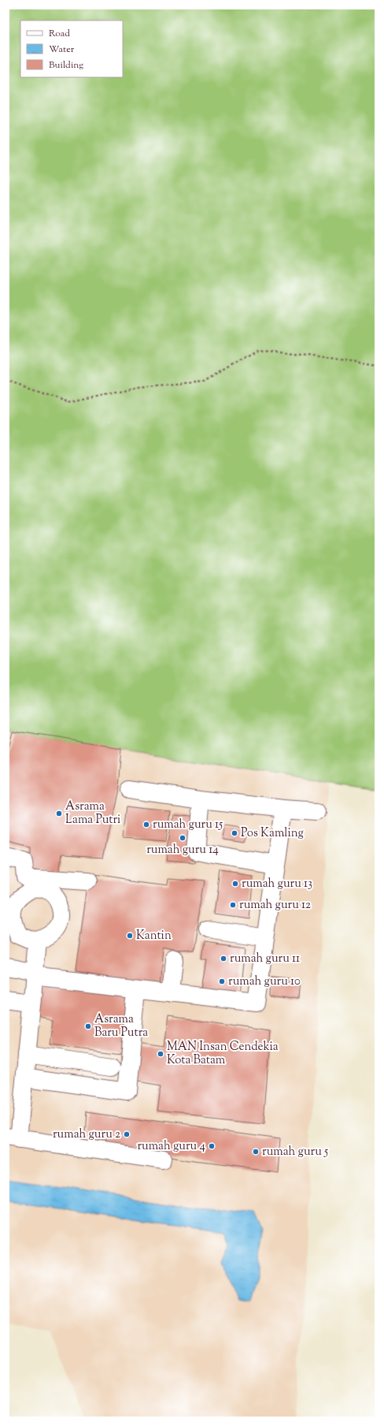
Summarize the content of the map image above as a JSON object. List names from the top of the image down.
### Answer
{
  "places": [
    "Asrama Lama Putri",
    "rumah guru 15",
    "Pos Kamling",
    "rumah guru 14",
    "rumah guru 13",
    "rumah guru 12",
    "Kantin",
    "rumah guru 11",
    "rumah guru 10",
    "Asrama Baru Putra",
    "MAN Insan Cendekia Kota Batam",
    "rumah guru 2",
    "rumah guru 4",
    "rumah guru 5"
  ],
  "legend": ["Road", "Water", "Building"]
}
